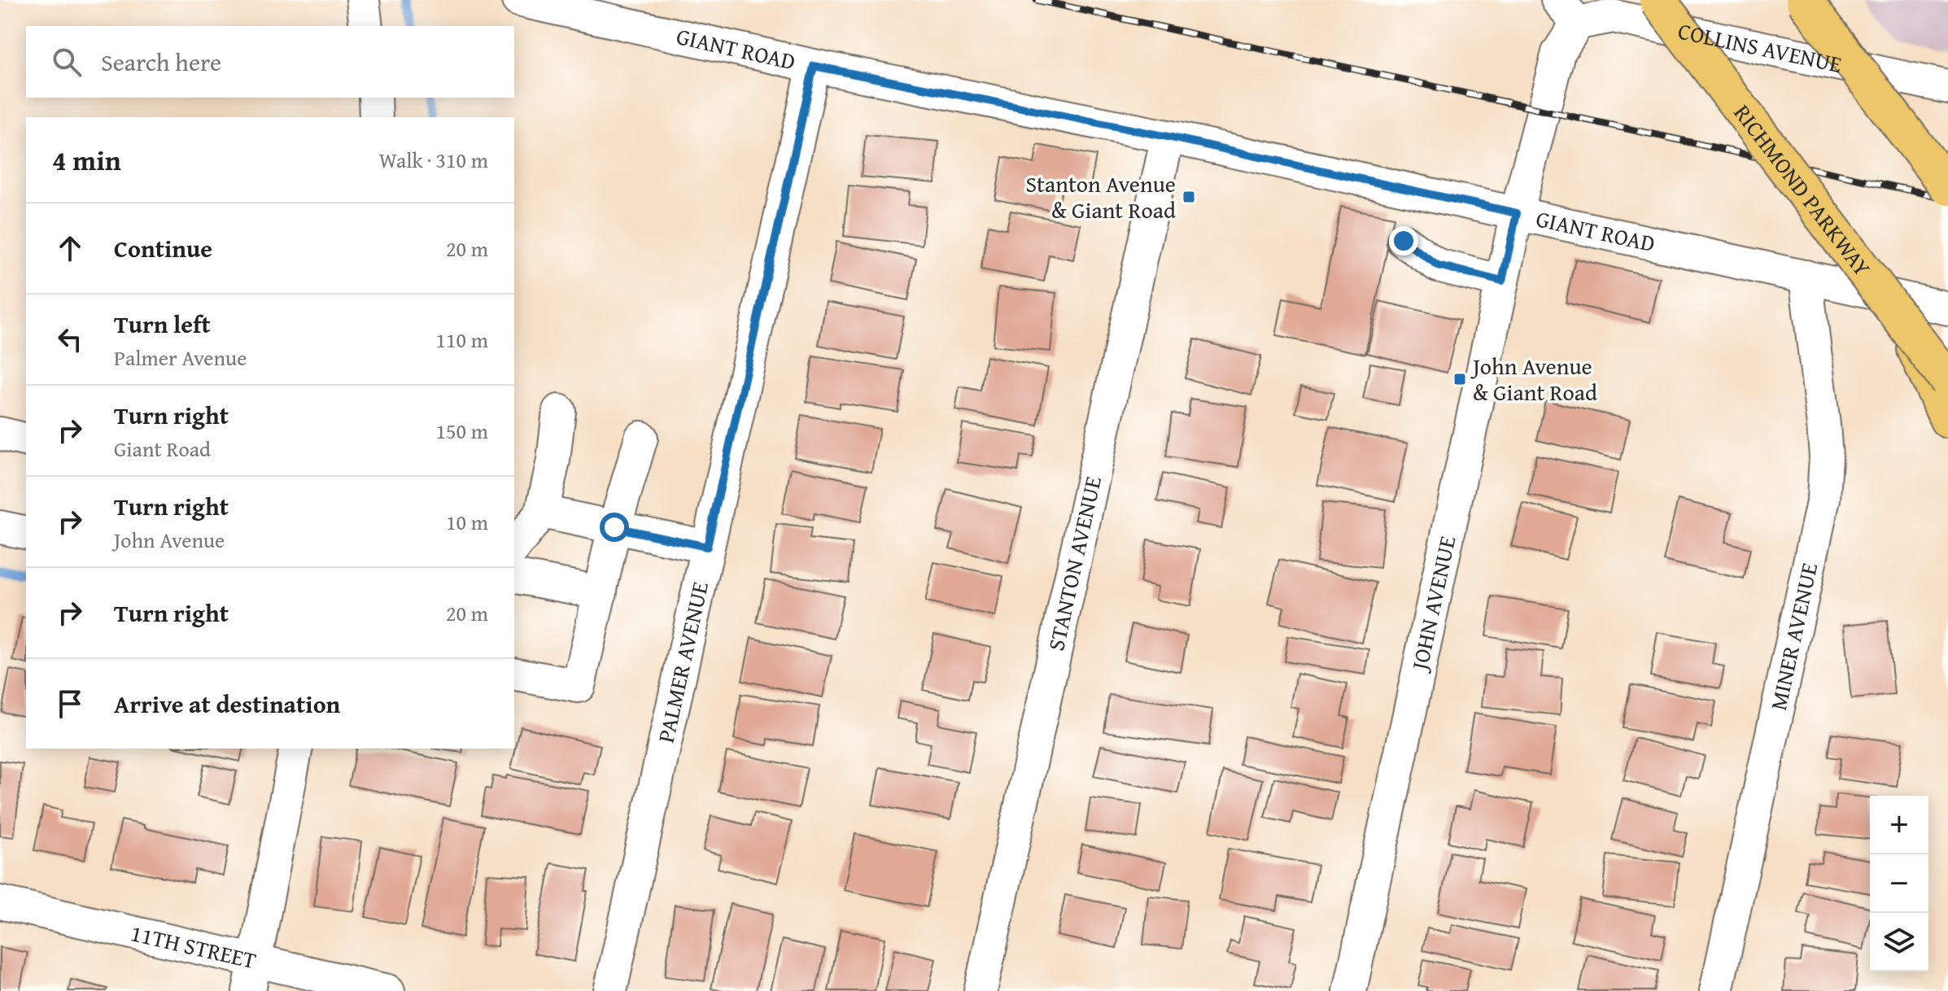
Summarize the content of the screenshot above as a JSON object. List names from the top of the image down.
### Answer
{
  "streets": {
    "highway": ["RICHMOND PARKWAY"],
    "street": [
      "COLLINS AVENUE",
      "GIANT ROAD",
      "STANTON AVENUE",
      "JOHN AVENUE",
      "MINER AVENUE",
      "PALMER AVENUE",
      "11TH STREET"
    ]
  },
  "crossings": [
    ["COLLINS AVENUE", "GIANT ROAD"],
    ["COLLINS AVENUE", "JOHN AVENUE"],
    ["GIANT ROAD", "STANTON AVENUE"],
    ["GIANT ROAD", "JOHN AVENUE"],
    ["GIANT ROAD", "MINER AVENUE"],
    ["GIANT ROAD", "PALMER AVENUE"]
  ],
  "places": {
    "transit": ["Stanton Avenue & Giant Road", "John Avenue & Giant Road"]
  },
  "page": {
    "search": "Search here",
    "heading": ["4 min", "Walk · 310 m"],
    "list": [
      ["Continue", "20 m"],
      ["Turn left", "Palmer Avenue", "110 m"],
      ["Turn right", "Giant Road", "150 m"],
      ["Turn right", "John Avenue", "10 m"],
      ["Turn right", "20 m"],
      "Arrive at destination"
    ],
    "map_buttons": ["+", "−"]
  }
}
